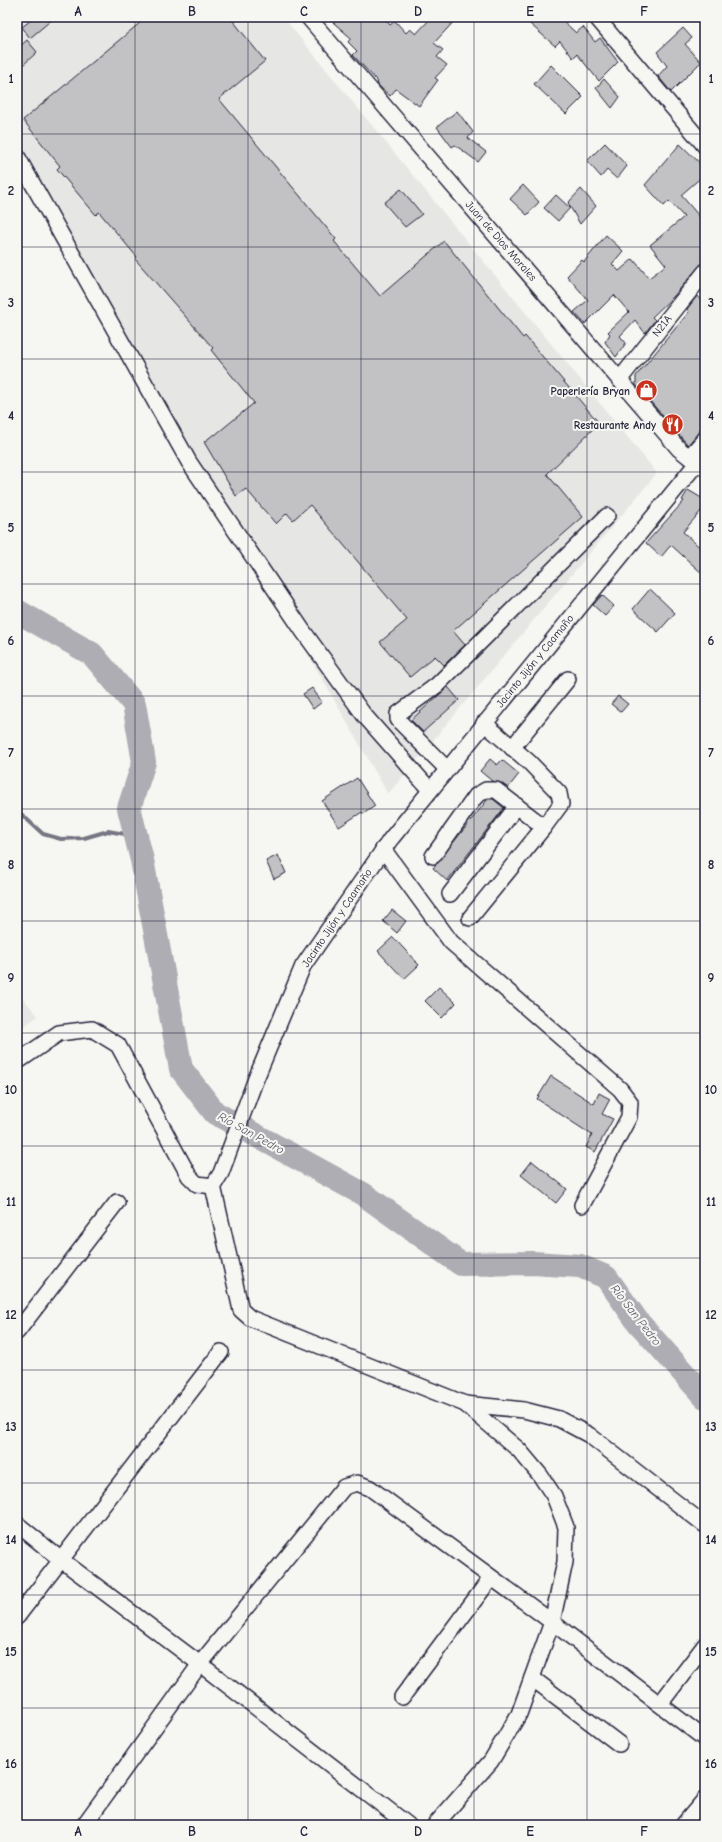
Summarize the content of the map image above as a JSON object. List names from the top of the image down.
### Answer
{
  "streets": {
    "street": ["Juan de Dios Morales", "N21A", "Jacinto Jijón y Caamaño"]
  },
  "crossings": [
    ["Juan de Dios Morales", "N21A"],
    ["Juan de Dios Morales", "Jacinto Jijón y Caamaño"]
  ],
  "water": ["Río San Pedro"],
  "places": {
    "shop": ["Paperlería Bryan"],
    "restaurant": ["Restaurante Andy"]
  },
  "grid": {
    "columns": [
      "A",
      "B",
      "C",
      "D",
      "E",
      "F"
    ],
    "rows": [
      "1",
      "2",
      "3",
      "4",
      "5",
      "6",
      "7",
      "8",
      "9",
      "10",
      "11",
      "12",
      "13",
      "14",
      "15",
      "16"
    ]
  }
}
